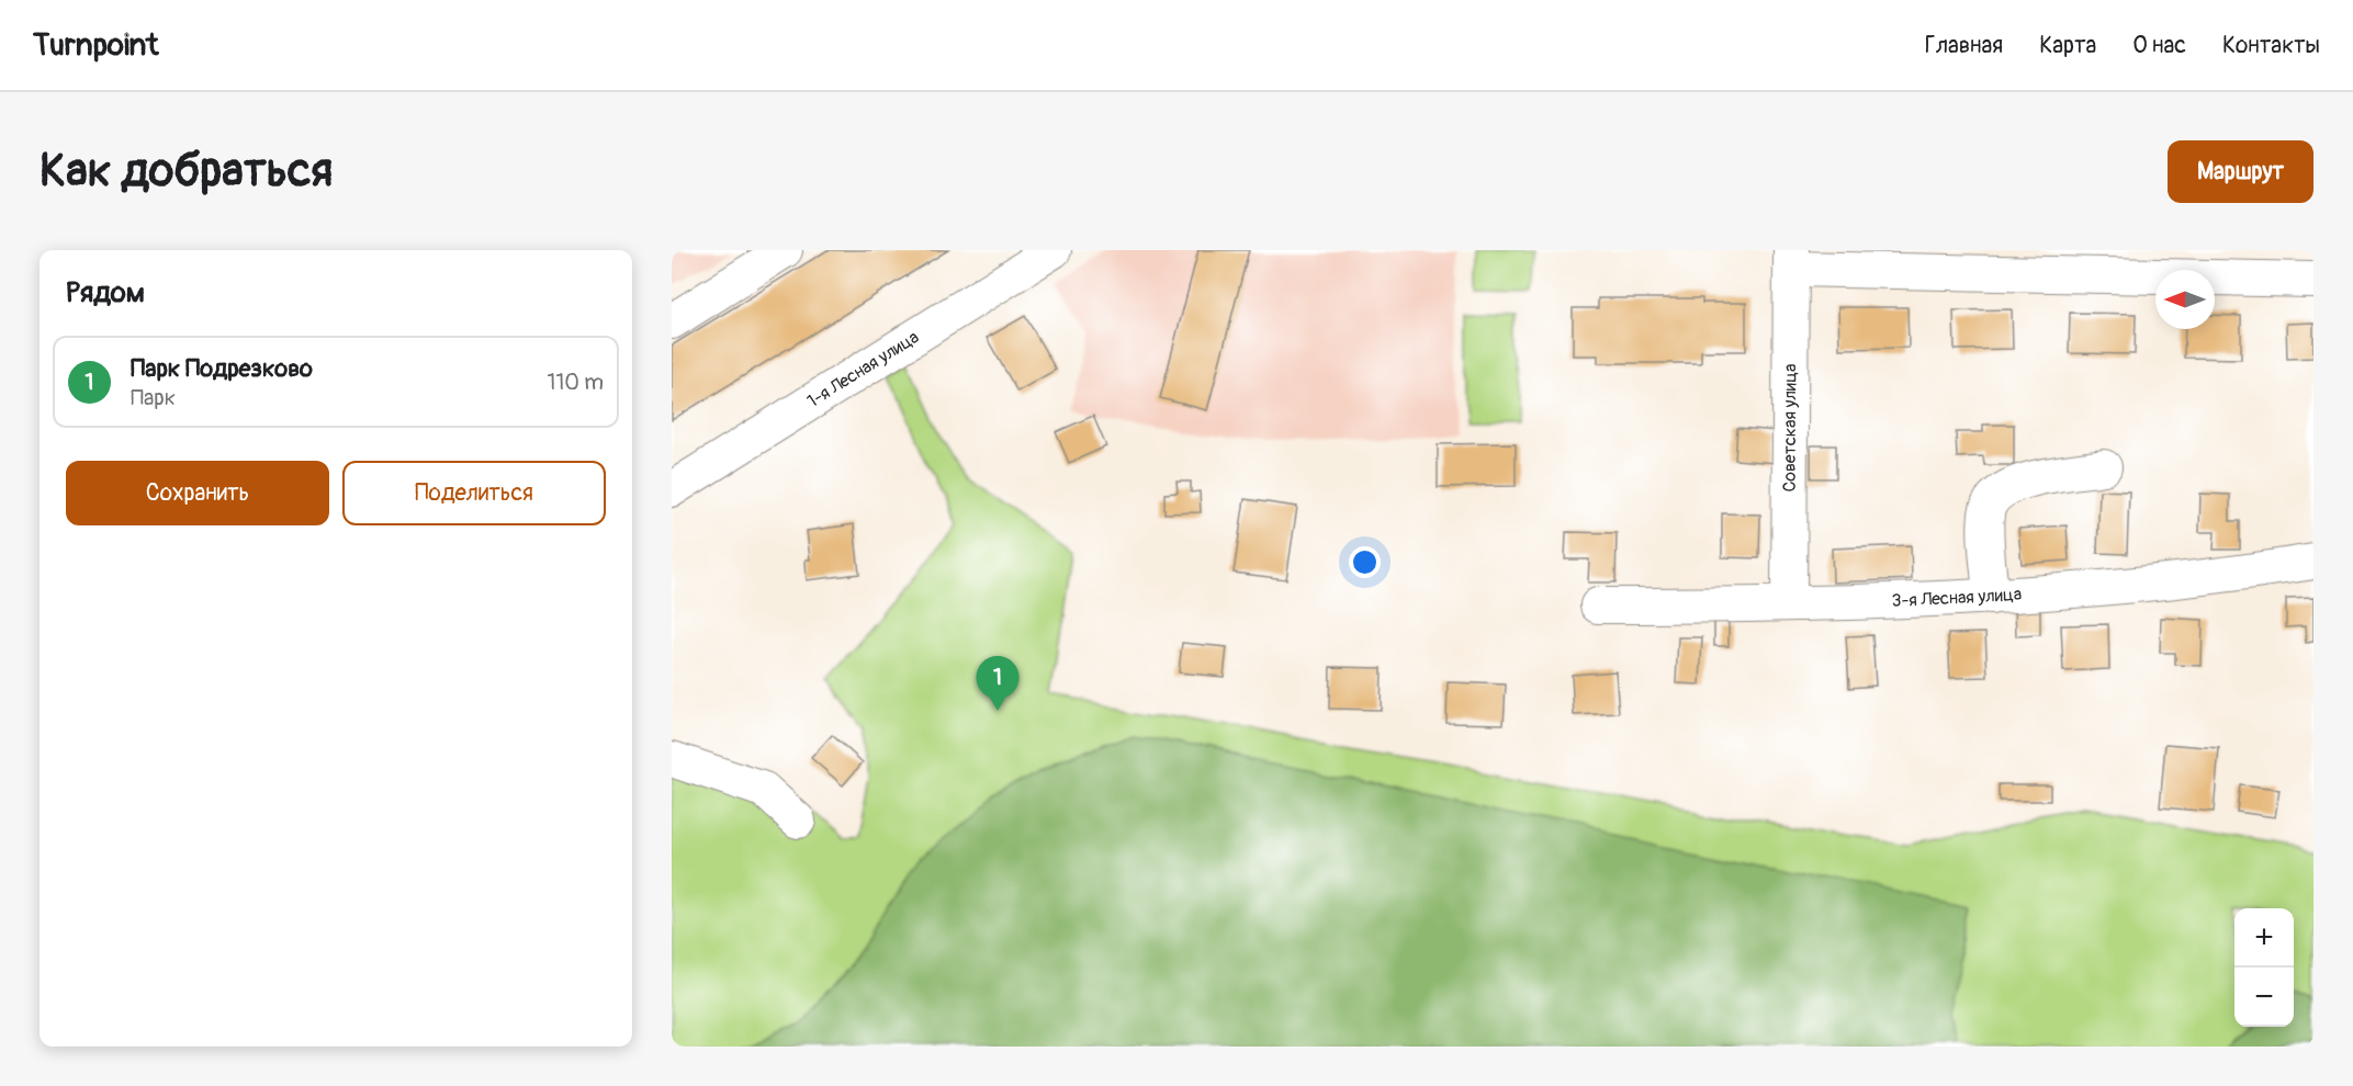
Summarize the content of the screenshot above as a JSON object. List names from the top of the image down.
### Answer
{
  "streets": {
    "street": ["1-я Лесная улица", "Советская улица", "3-я Лесная улица"]
  },
  "crossings": [
    ["Советская улица", "3-я Лесная улица"]
  ],
  "north": "left",
  "page": {
    "header": "Turnpoint",
    "nav": [
      "Главная",
      "Карта",
      "О нас",
      "Контакты"
    ],
    "buttons": [
      "Маршрут",
      ["Сохранить", "Поделиться"]
    ],
    "title": "Как добраться",
    "heading": "Рядом",
    "list": [
      {
        "mark": "1",
        "name": "Парк Подрезково",
        "note": "Парк",
        "value": "110 m"
      }
    ],
    "pins": "1",
    "map_buttons": ["+", "−"]
  }
}
